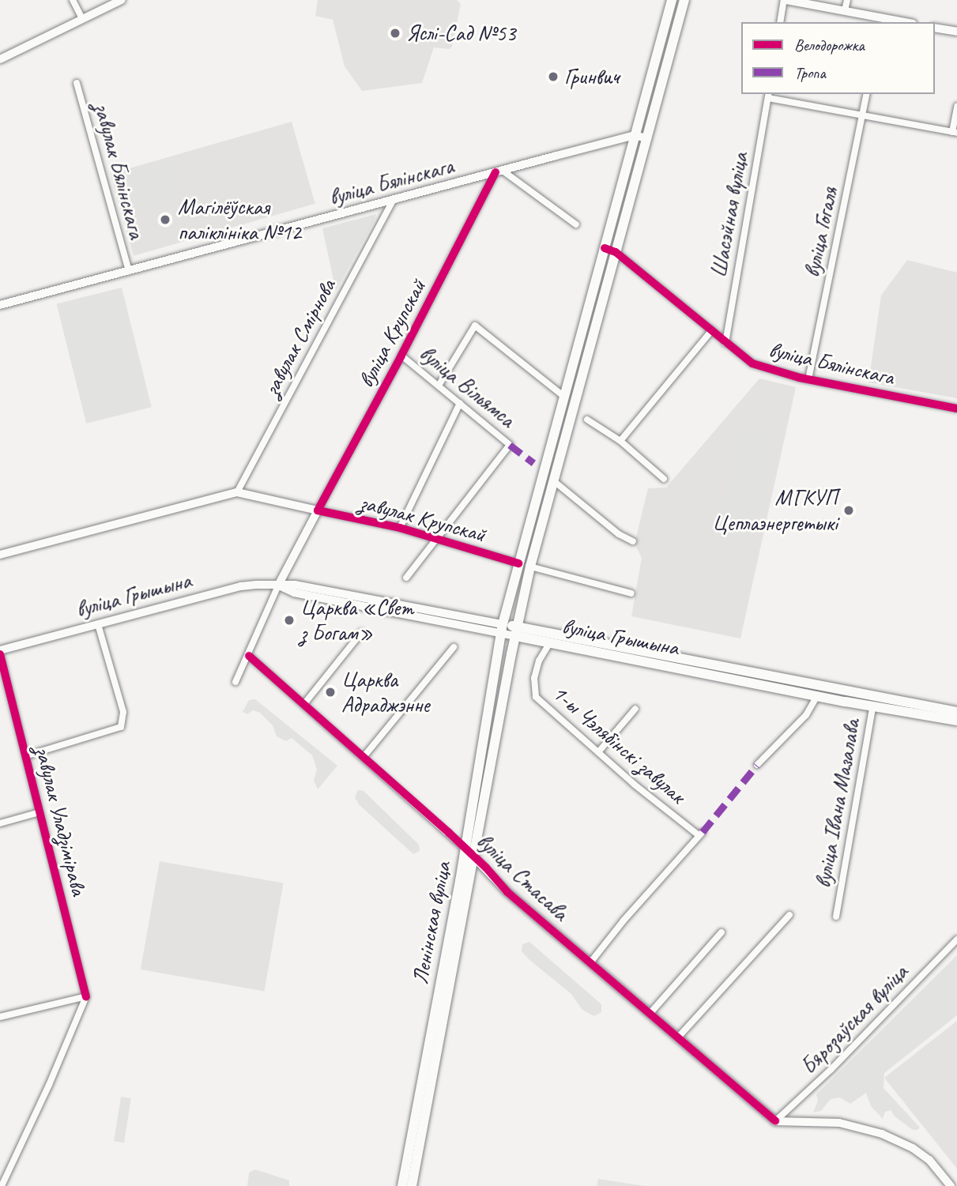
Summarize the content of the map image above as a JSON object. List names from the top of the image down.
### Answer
{
  "streets": {
    "main road": [
      "вуліца Бялінскага",
      "вуліца Крупскай",
      "завулак Крупскай",
      "вуліца Грышына",
      "Ленінская вуліца"
    ],
    "street": [
      "завулак Бялінскага",
      "Шасэйная вуліца",
      "вуліца Гогаля",
      "завулак Смірнова",
      "вуліца Вільямса",
      "1-ы Чэлябінскі завулак",
      "вуліца Iвана Мазалава",
      "завулак Уладзімірава",
      "вуліца Стасава",
      "Бярозаўская вуліца"
    ]
  },
  "crossings": [
    ["завулак Бялінскага", "вуліца Бялінскага"],
    ["вуліца Бялінскага", "Шасэйная вуліца"],
    ["вуліца Бялінскага", "вуліца Гогаля"],
    ["вуліца Бялінскага", "вуліца Крупскай"],
    ["вуліца Бялінскага", "завулак Смірнова"],
    ["вуліца Крупскай", "вуліца Вільямса"],
    ["вуліца Крупскай", "завулак Крупскай"],
    ["вуліца Крупскай", "вуліца Грышына"],
    ["вуліца Крупскай", "вуліца Стасава"],
    ["завулак Смірнова", "завулак Крупскай"],
    ["вуліца Вільямса", "завулак Крупскай"],
    ["вуліца Грышына", "1-ы Чэлябінскі завулак"],
    ["вуліца Грышына", "вуліца Iвана Мазалава"],
    ["вуліца Грышына", "завулак Уладзімірава"],
    ["вуліца Грышына", "Ленінская вуліца"],
    ["1-ы Чэлябінскі завулак", "вуліца Стасава"],
    ["вуліца Стасава", "Ленінская вуліца"],
    ["вуліца Стасава", "Бярозаўская вуліца"]
  ],
  "places": [
    "Яслі-Сад №53",
    "Гринвич",
    "Магілёўская паліклініка №12",
    "МГКУП Цеплаэнергетыкі",
    "Царква «Свет з Богам»",
    "Царква Адраджэнне"
  ],
  "legend": ["Велодорожка", "Тропа"]
}
